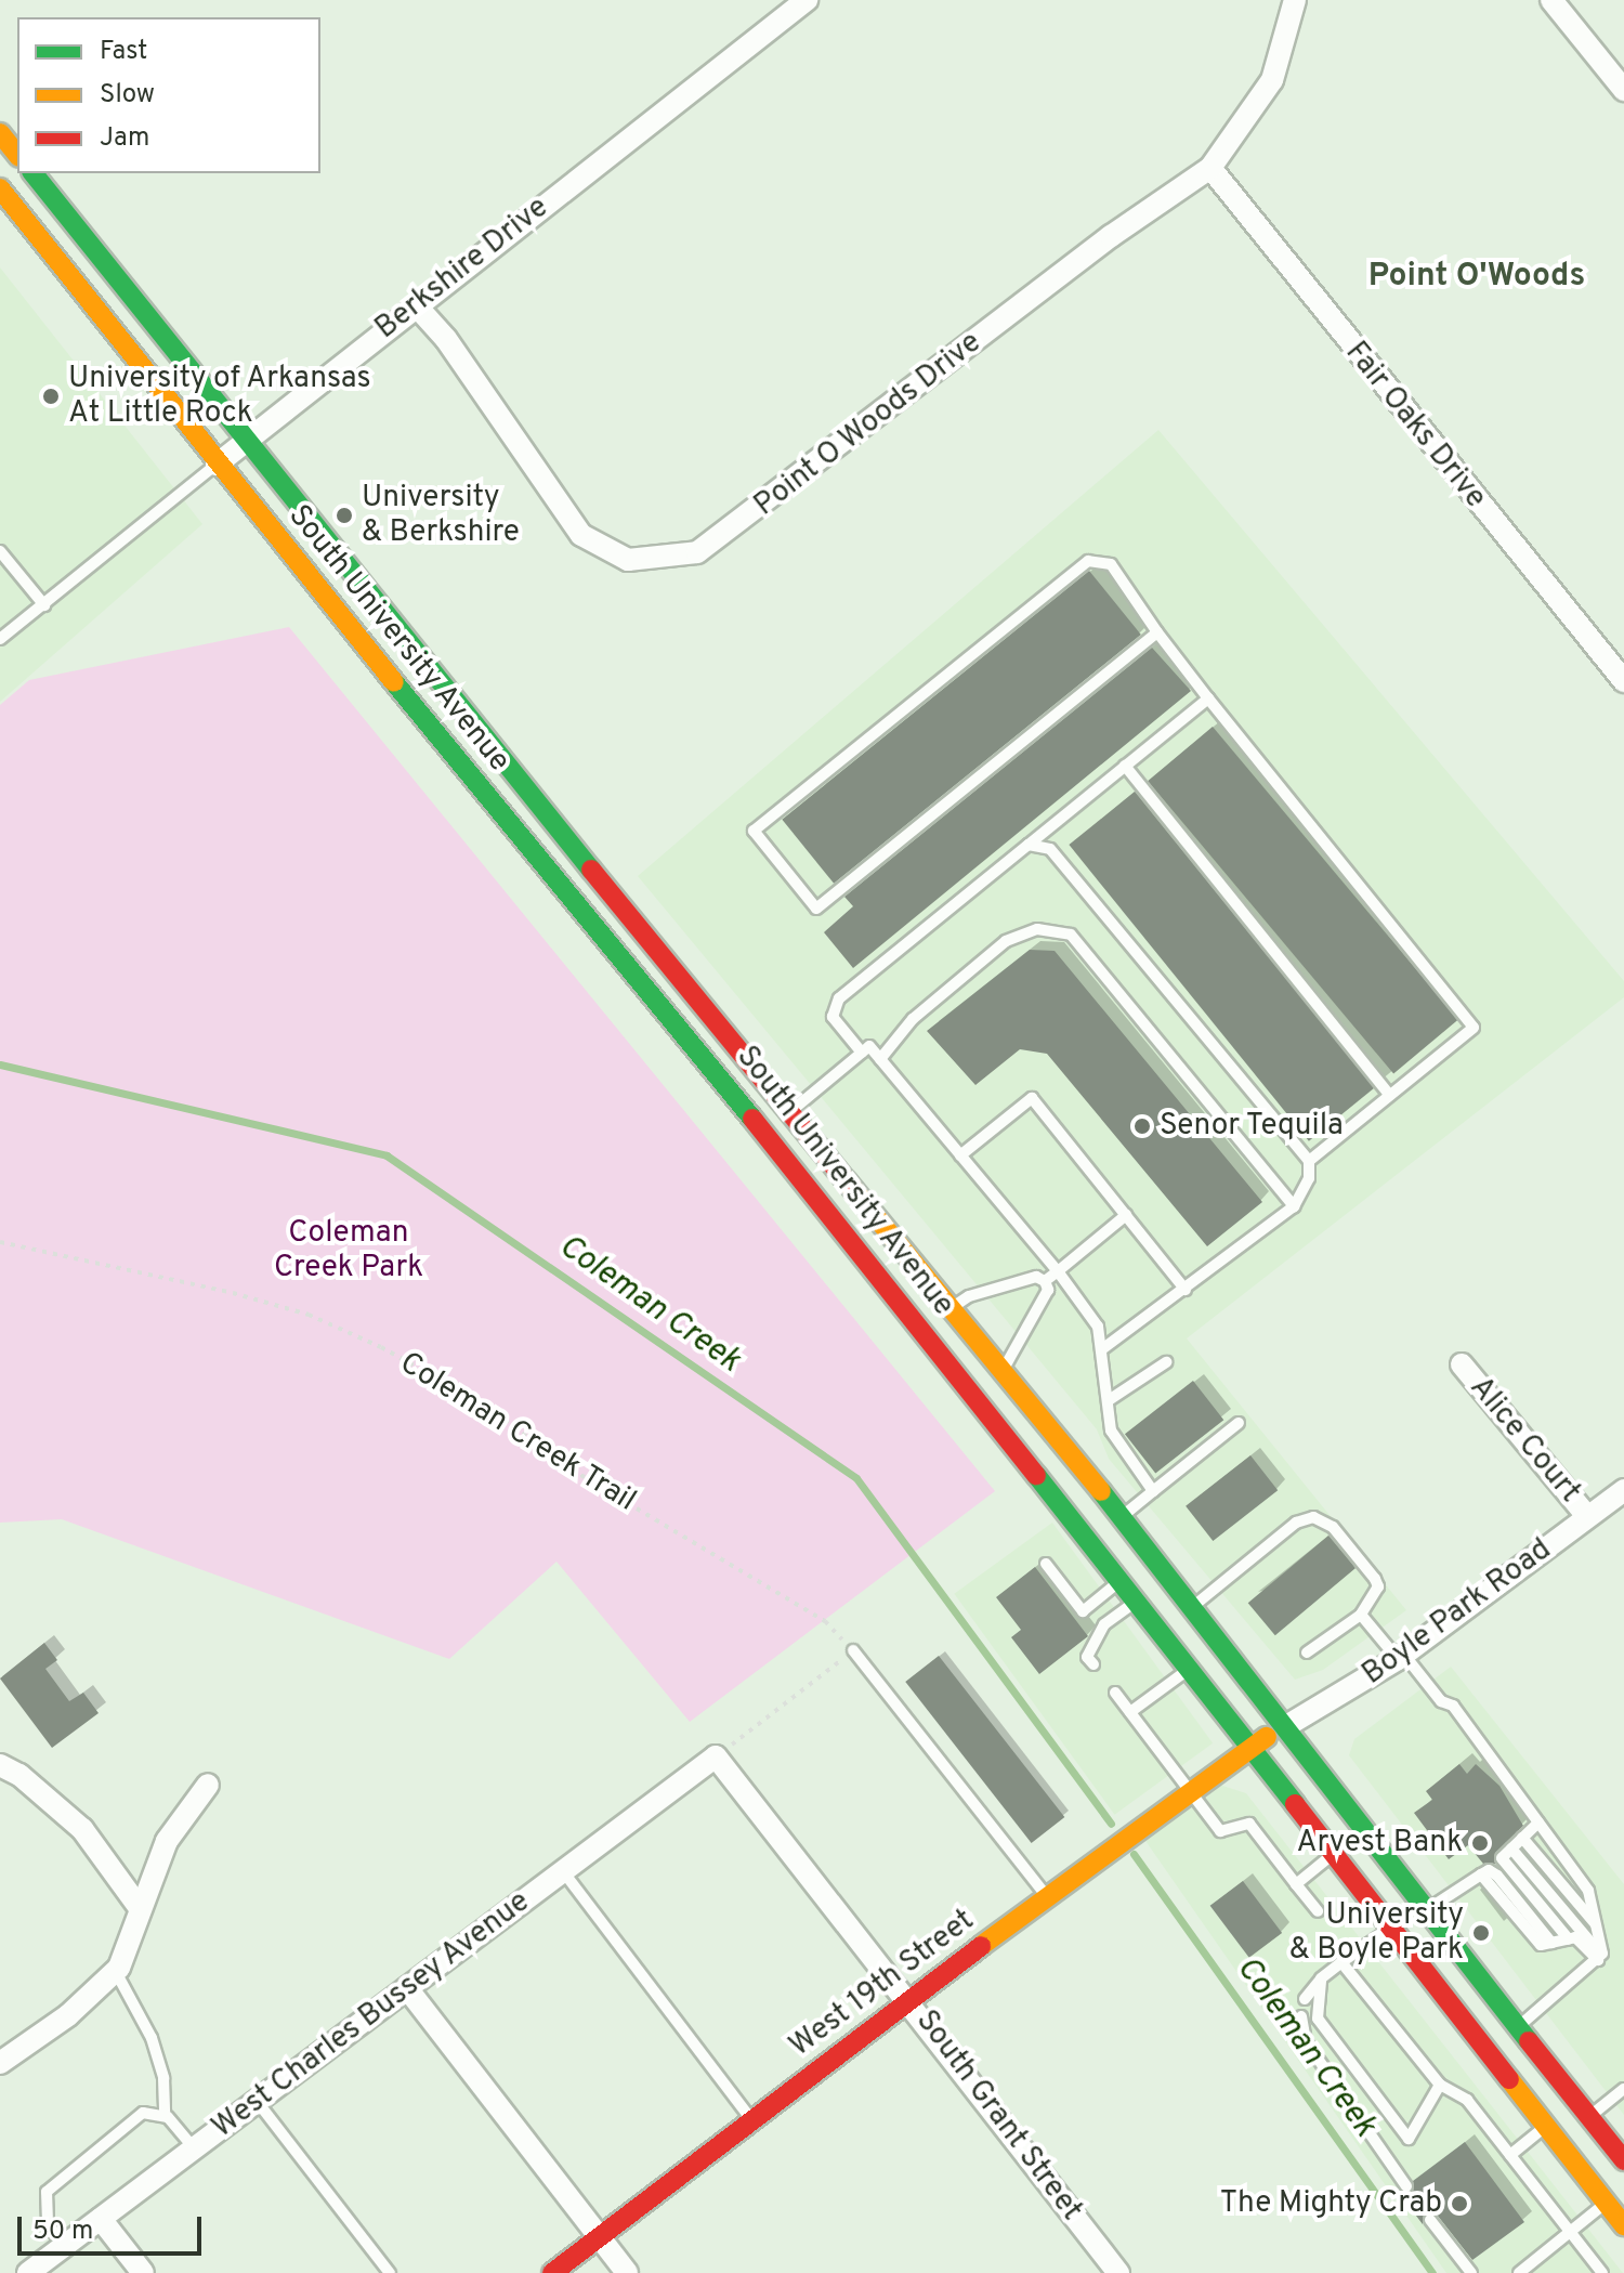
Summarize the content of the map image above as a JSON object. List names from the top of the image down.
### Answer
{
  "streets": {
    "main road": ["South University Avenue", "West 19th Street"],
    "street": [
      "Berkshire Drive",
      "Point O Woods Drive",
      "Fair Oaks Drive",
      "Alice Court",
      "Boyle Park Road",
      "West Charles Bussey Avenue",
      "South Grant Street"
    ],
    "path": ["Coleman Creek Trail"]
  },
  "crossings": [
    ["Berkshire Drive", "Point O Woods Drive"],
    ["Berkshire Drive", "South University Avenue"],
    ["Point O Woods Drive", "Fair Oaks Drive"],
    ["South University Avenue", "Boyle Park Road"],
    ["South University Avenue", "West 19th Street"],
    ["Alice Court", "Boyle Park Road"],
    ["Boyle Park Road", "West 19th Street"],
    ["West 19th Street", "South Grant Street"],
    ["West Charles Bussey Avenue", "South Grant Street"]
  ],
  "districts": ["Point O'Woods"],
  "water": ["Coleman Creek"],
  "parks": ["Coleman Creek Park"],
  "places": [
    "University of Arkansas At Little Rock",
    "University & Berkshire",
    "Senor Tequila",
    "Arvest Bank",
    "University & Boyle Park",
    "The Mighty Crab"
  ],
  "legend": ["Fast", "Slow", "Jam"],
  "scale_bar": "50 m"
}
